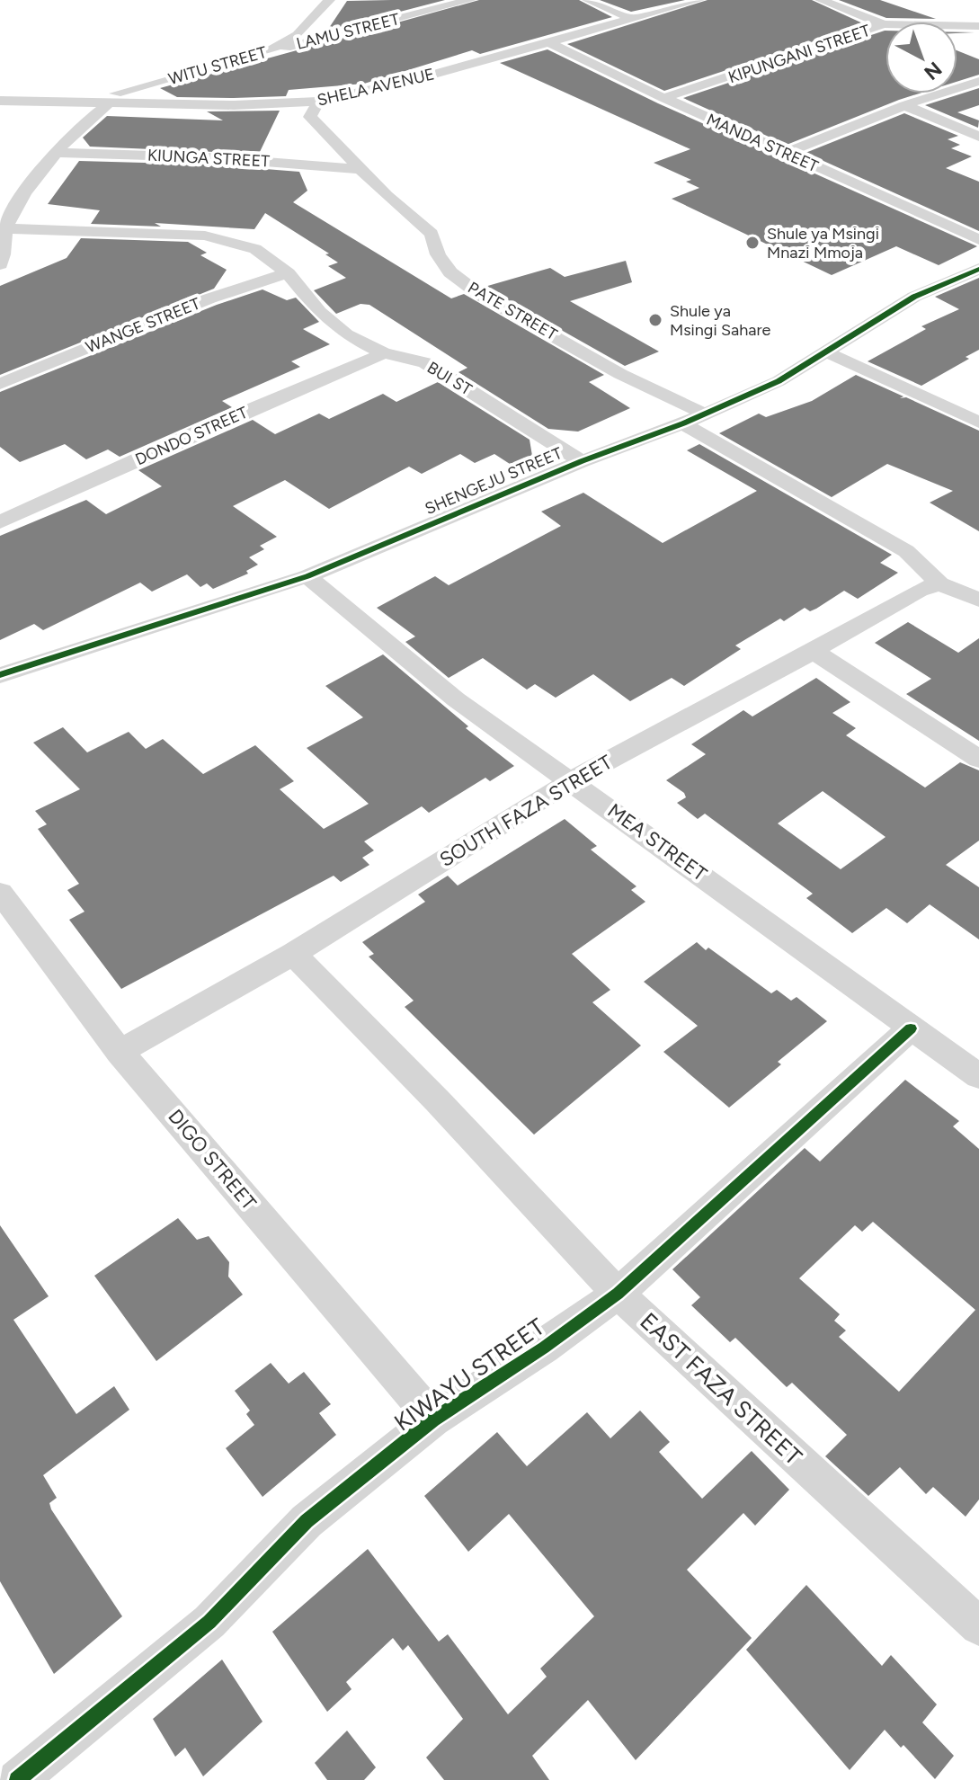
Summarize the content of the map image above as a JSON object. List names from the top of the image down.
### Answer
{
  "streets": {
    "street": [
      "LAMU STREET",
      "KIPUNGANI STREET",
      "WITU STREET",
      "SHELA AVENUE",
      "MANDA STREET",
      "KIUNGA STREET",
      "PATE STREET",
      "WANGE STREET",
      "BUI ST",
      "DONDO STREET",
      "SHENGEJU STREET",
      "SOUTH FAZA STREET",
      "MEA STREET",
      "DIGO STREET",
      "KIWAYU STREET",
      "EAST FAZA STREET"
    ]
  },
  "crossings": [
    ["LAMU STREET", "WITU STREET"],
    ["KIPUNGANI STREET", "MANDA STREET"],
    ["WITU STREET", "SHELA AVENUE"],
    ["SHELA AVENUE", "MANDA STREET"],
    ["SHELA AVENUE", "PATE STREET"],
    ["KIUNGA STREET", "PATE STREET"],
    ["PATE STREET", "SHENGEJU STREET"],
    ["WANGE STREET", "BUI ST"],
    ["BUI ST", "DONDO STREET"],
    ["BUI ST", "SHENGEJU STREET"],
    ["SHENGEJU STREET", "MEA STREET"],
    ["SOUTH FAZA STREET", "MEA STREET"],
    ["SOUTH FAZA STREET", "DIGO STREET"],
    ["SOUTH FAZA STREET", "EAST FAZA STREET"],
    ["MEA STREET", "KIWAYU STREET"],
    ["DIGO STREET", "KIWAYU STREET"],
    ["KIWAYU STREET", "EAST FAZA STREET"]
  ],
  "places": ["Shule ya Msingi Mnazi Mmoja", "Shule ya Msingi Sahare"],
  "north": "bottom right"
}
